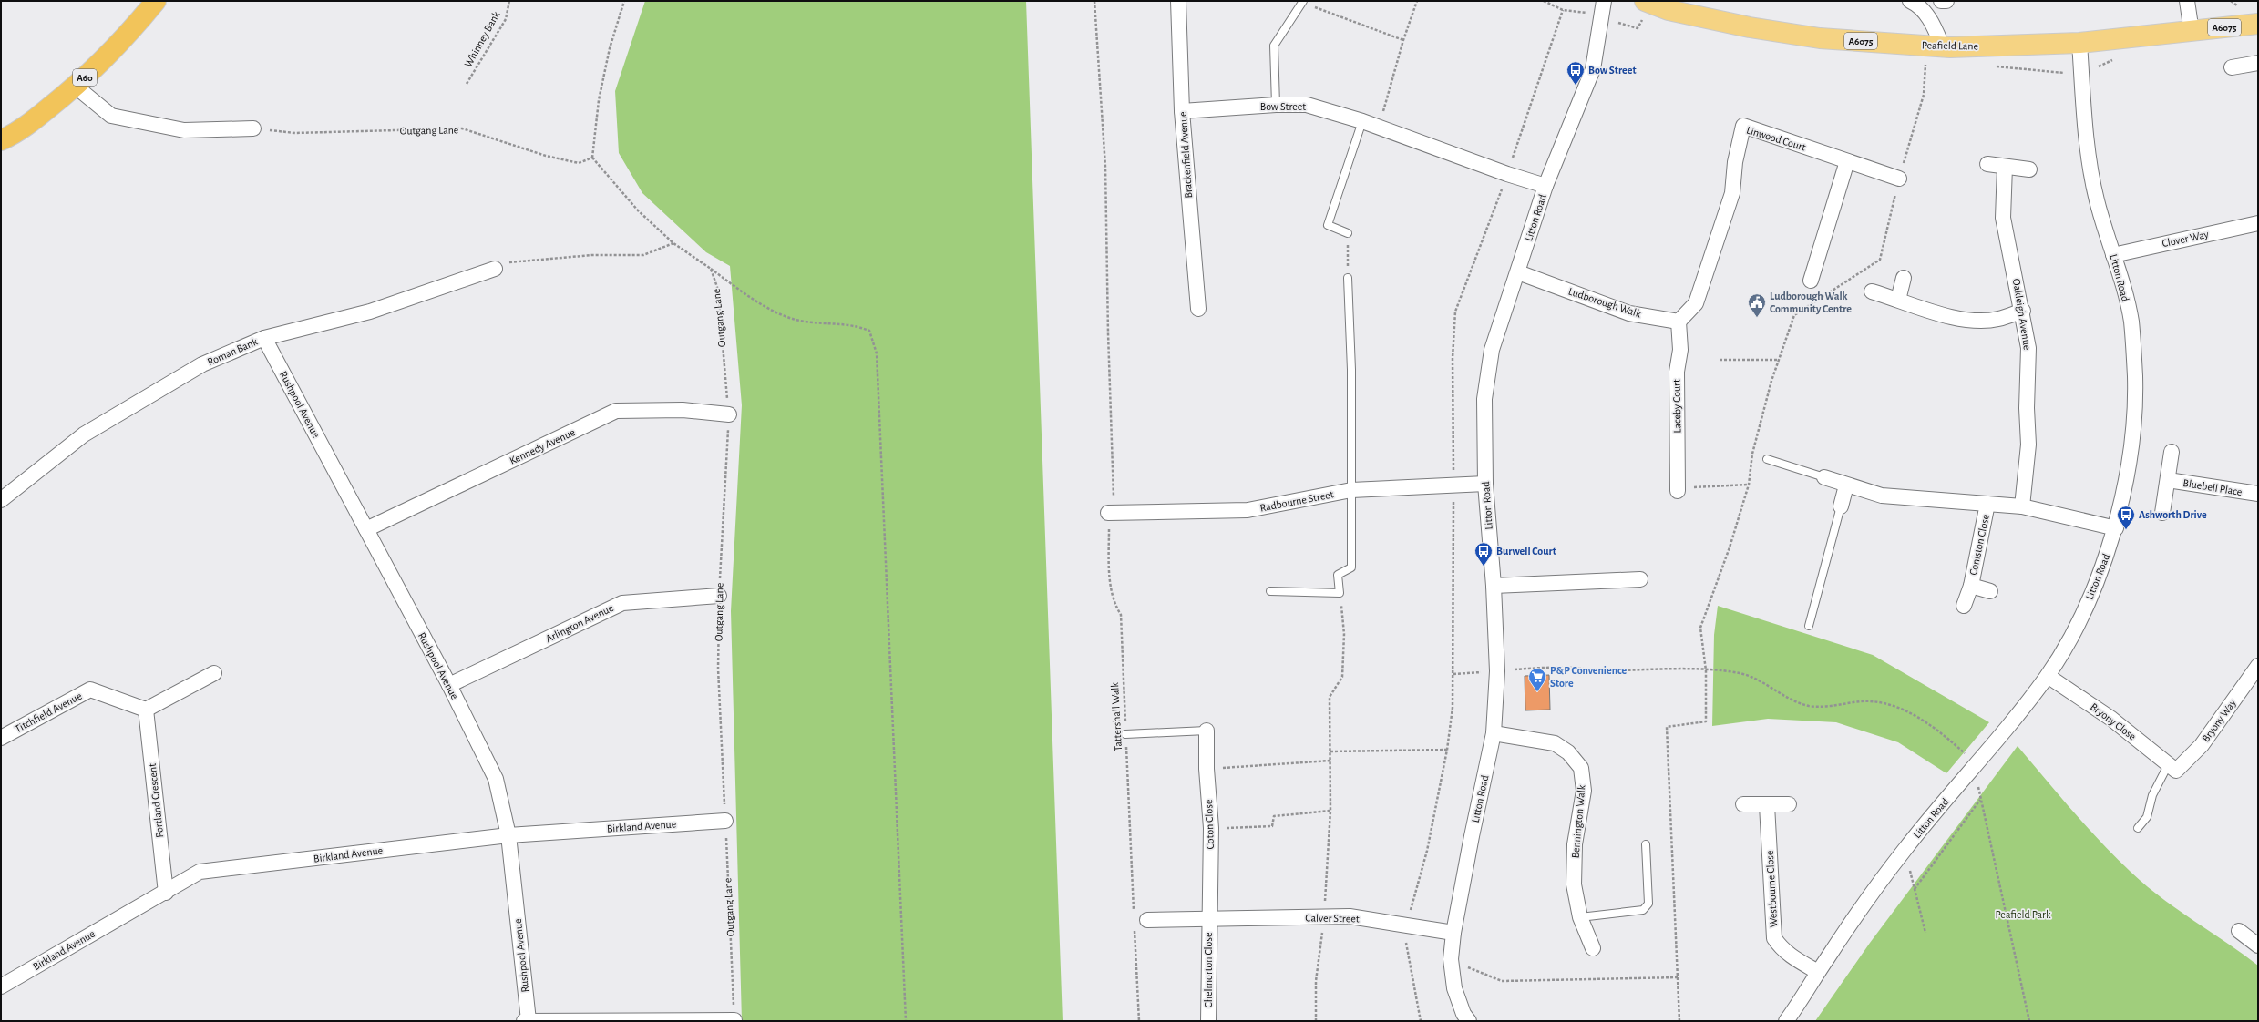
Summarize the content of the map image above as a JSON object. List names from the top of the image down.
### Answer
{
  "streets": {
    "highway": ["A60"],
    "main road": ["A6075", "Peafield Lane"],
    "street": [
      "Bow Street",
      "Linwood Court",
      "Brackenfield Avenue",
      "Litton Road",
      "Clover Way",
      "Ludborough Walk",
      "Oakleigh Avenue",
      "Roman Bank",
      "Rushpool Avenue",
      "Laceby Court",
      "Kennedy Avenue",
      "Bluebell Place",
      "Radbourne Street",
      "Coniston Close",
      "Arlington Avenue",
      "Titchfield Avenue",
      "Bryony Way",
      "Bryony Close",
      "Portland Crescent",
      "Bennington Walk",
      "Coton Close",
      "Birkland Avenue",
      "Westbourne Close",
      "Calver Street",
      "Chelmorton Close"
    ],
    "path": ["Whinney Bank", "Outgang Lane", "Tattershall Walk"]
  },
  "crossings": [
    ["Peafield Lane", "Litton Road"],
    ["Bow Street", "Brackenfield Avenue"],
    ["Bow Street", "Litton Road"],
    ["Outgang Lane", "Kennedy Avenue"],
    ["Outgang Lane", "Arlington Avenue"],
    ["Outgang Lane", "Birkland Avenue"],
    ["Linwood Court", "Ludborough Walk"],
    ["Linwood Court", "Laceby Court"],
    ["Litton Road", "Clover Way"],
    ["Litton Road", "Ludborough Walk"],
    ["Litton Road", "Radbourne Street"],
    ["Litton Road", "Bryony Close"],
    ["Litton Road", "Bennington Walk"],
    ["Litton Road", "Westbourne Close"],
    ["Litton Road", "Calver Street"],
    ["Ludborough Walk", "Laceby Court"],
    ["Roman Bank", "Rushpool Avenue"],
    ["Rushpool Avenue", "Kennedy Avenue"],
    ["Rushpool Avenue", "Arlington Avenue"],
    ["Rushpool Avenue", "Birkland Avenue"],
    ["Radbourne Street", "Tattershall Walk"],
    ["Titchfield Avenue", "Portland Crescent"],
    ["Bryony Way", "Bryony Close"],
    ["Portland Crescent", "Birkland Avenue"],
    ["Coton Close", "Calver Street"],
    ["Coton Close", "Chelmorton Close"],
    ["Calver Street", "Chelmorton Close"]
  ],
  "parks": ["Peafield Park"],
  "places": {
    "bus stop": ["Bow Street", "Ashworth Drive", "Burwell Court"],
    "public building": ["Ludborough Walk Community Centre"],
    "supermarket": ["P&P Convenience Store"]
  }
}
